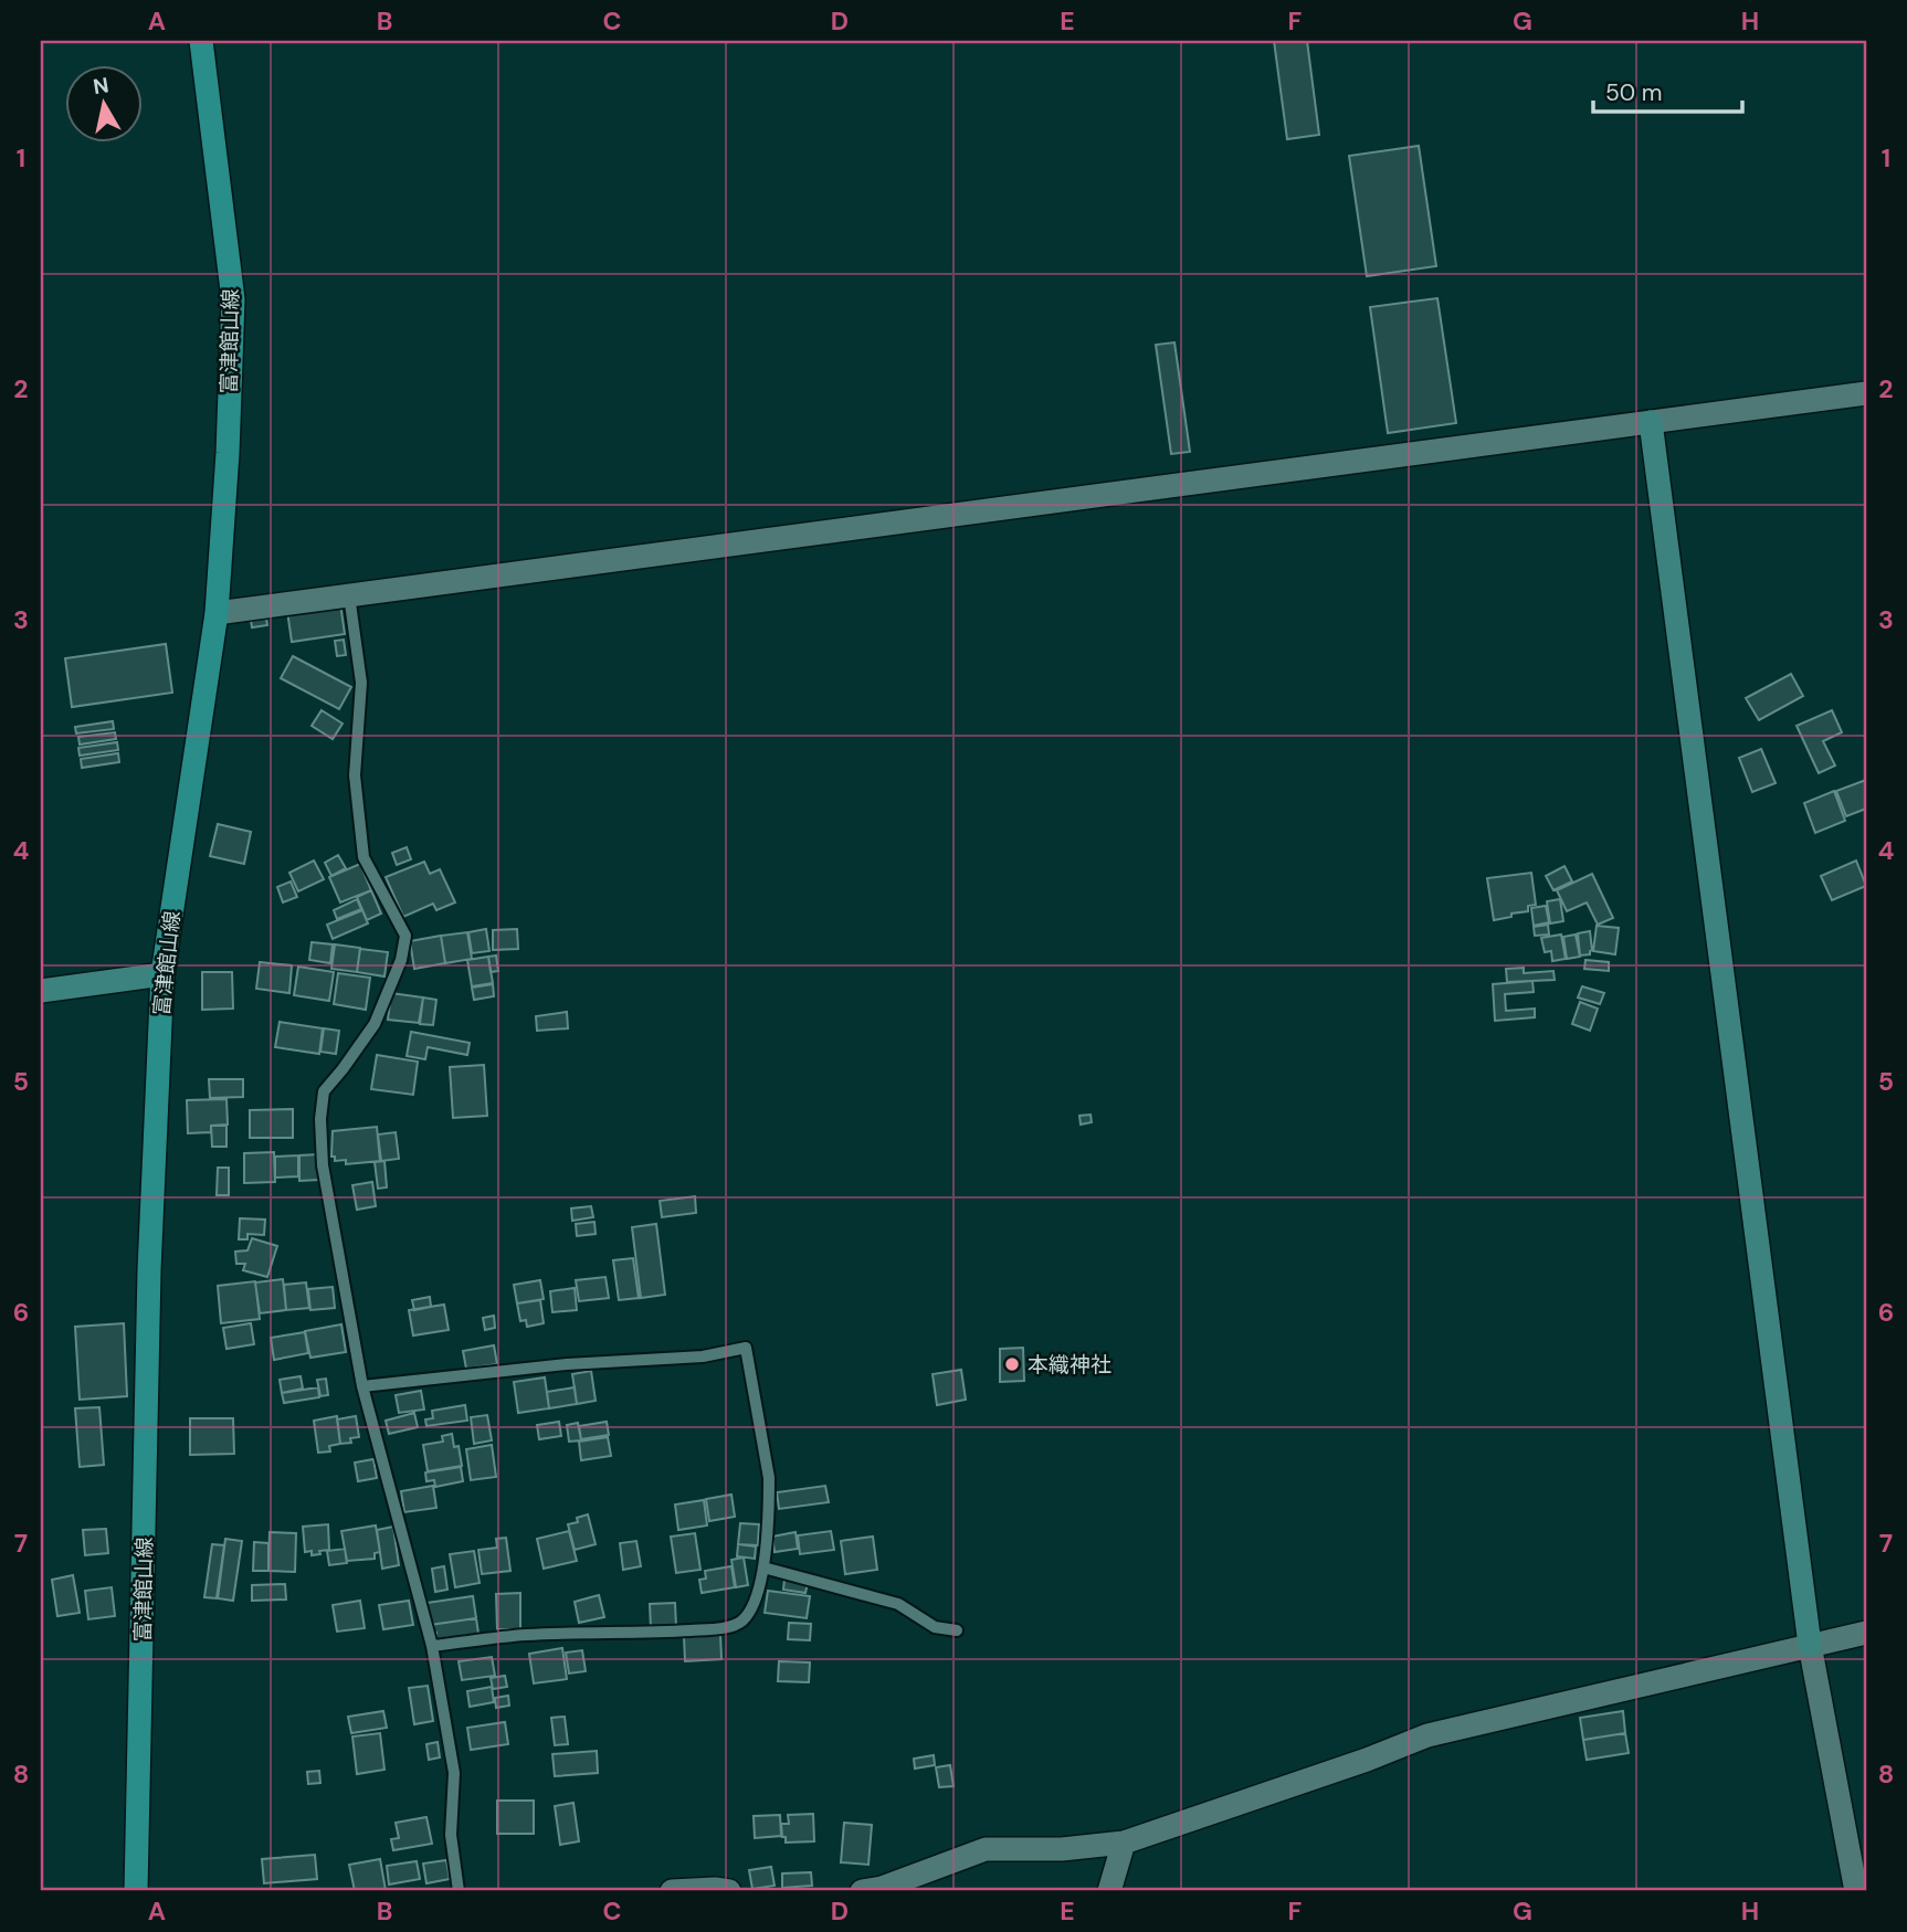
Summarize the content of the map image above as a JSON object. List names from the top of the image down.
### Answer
{
  "streets": {
    "main road": ["富津館山線"]
  },
  "places": ["本織神社"],
  "scale_bar": "50 m",
  "north": "top",
  "grid": {
    "columns": [
      "A",
      "B",
      "C",
      "D",
      "E",
      "F",
      "G",
      "H"
    ],
    "rows": [
      "1",
      "2",
      "3",
      "4",
      "5",
      "6",
      "7",
      "8"
    ]
  }
}
